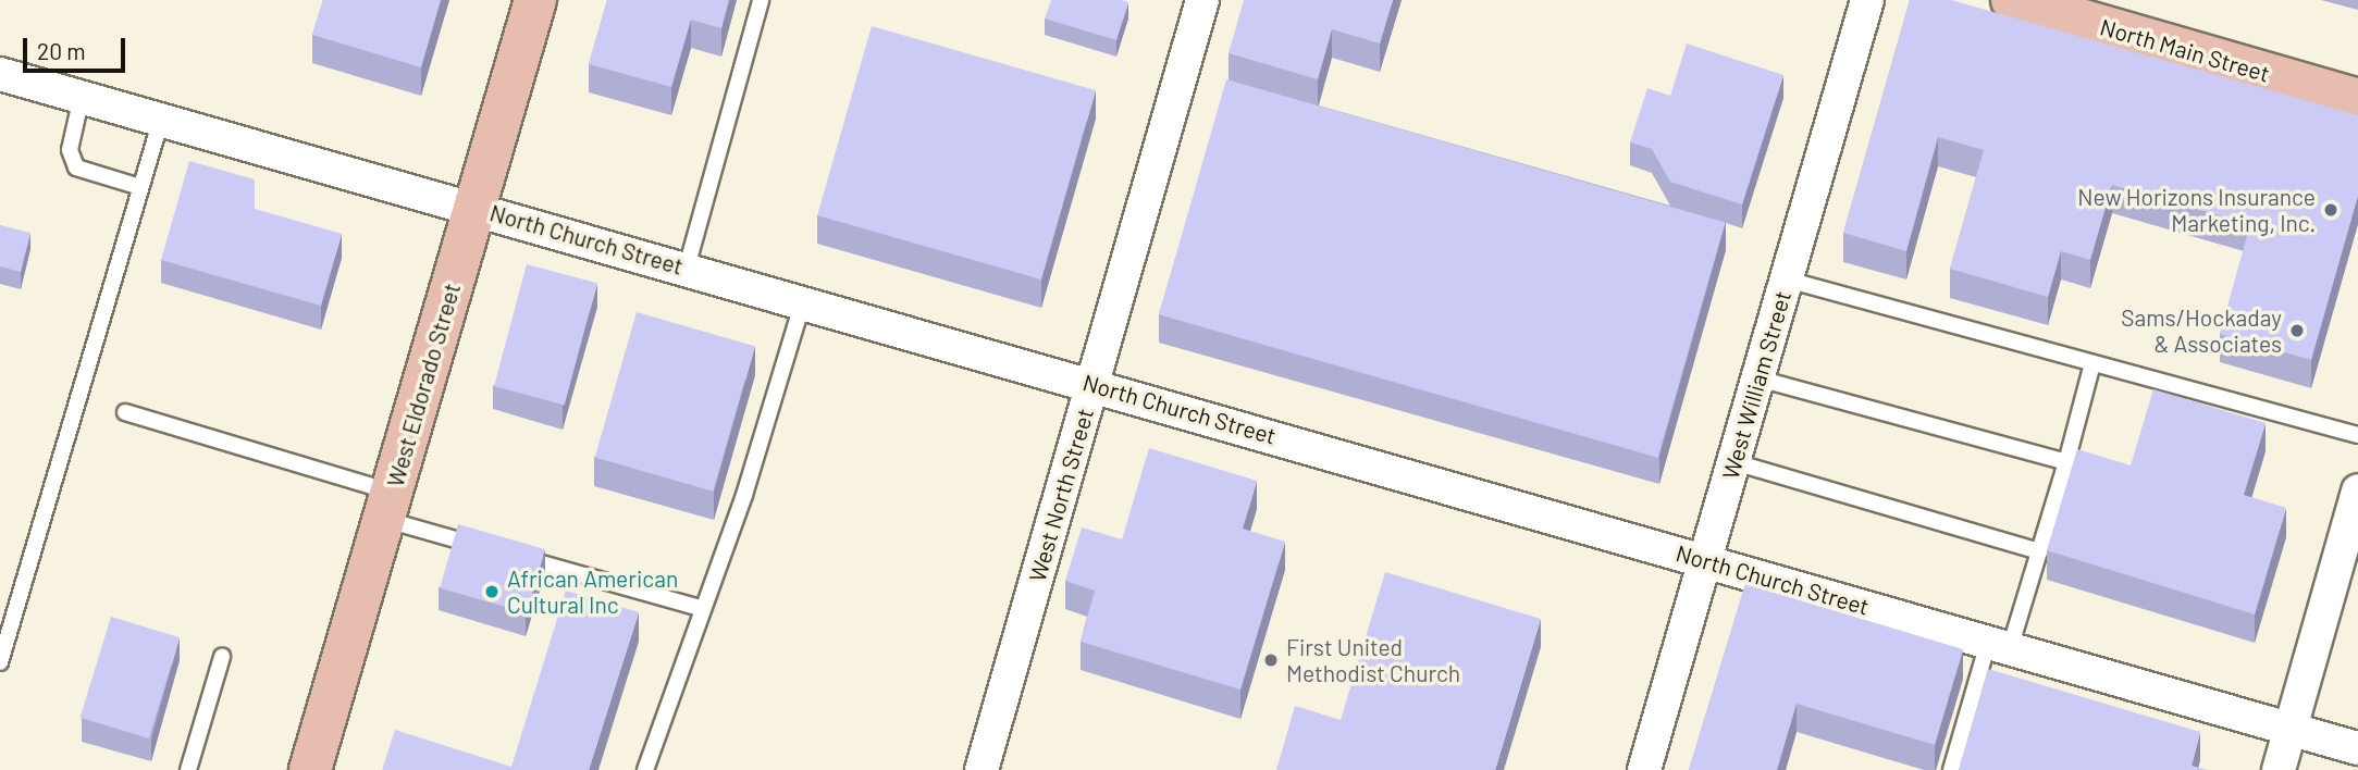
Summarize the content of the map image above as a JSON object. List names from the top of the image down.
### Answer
{
  "streets": {
    "main road": ["North Main Street", "West Eldorado Street"],
    "street": ["North Church Street", "West William Street", "West North Street"]
  },
  "crossings": [
    ["North Church Street", "West Eldorado Street"],
    ["North Church Street", "West William Street"],
    ["North Church Street", "West North Street"]
  ],
  "places": [
    "New Horizons Insurance Marketing, Inc.",
    "Sams/Hockaday & Associates",
    "African American Cultural Inc",
    "First United Methodist Church"
  ],
  "scale_bar": "20 m"
}
